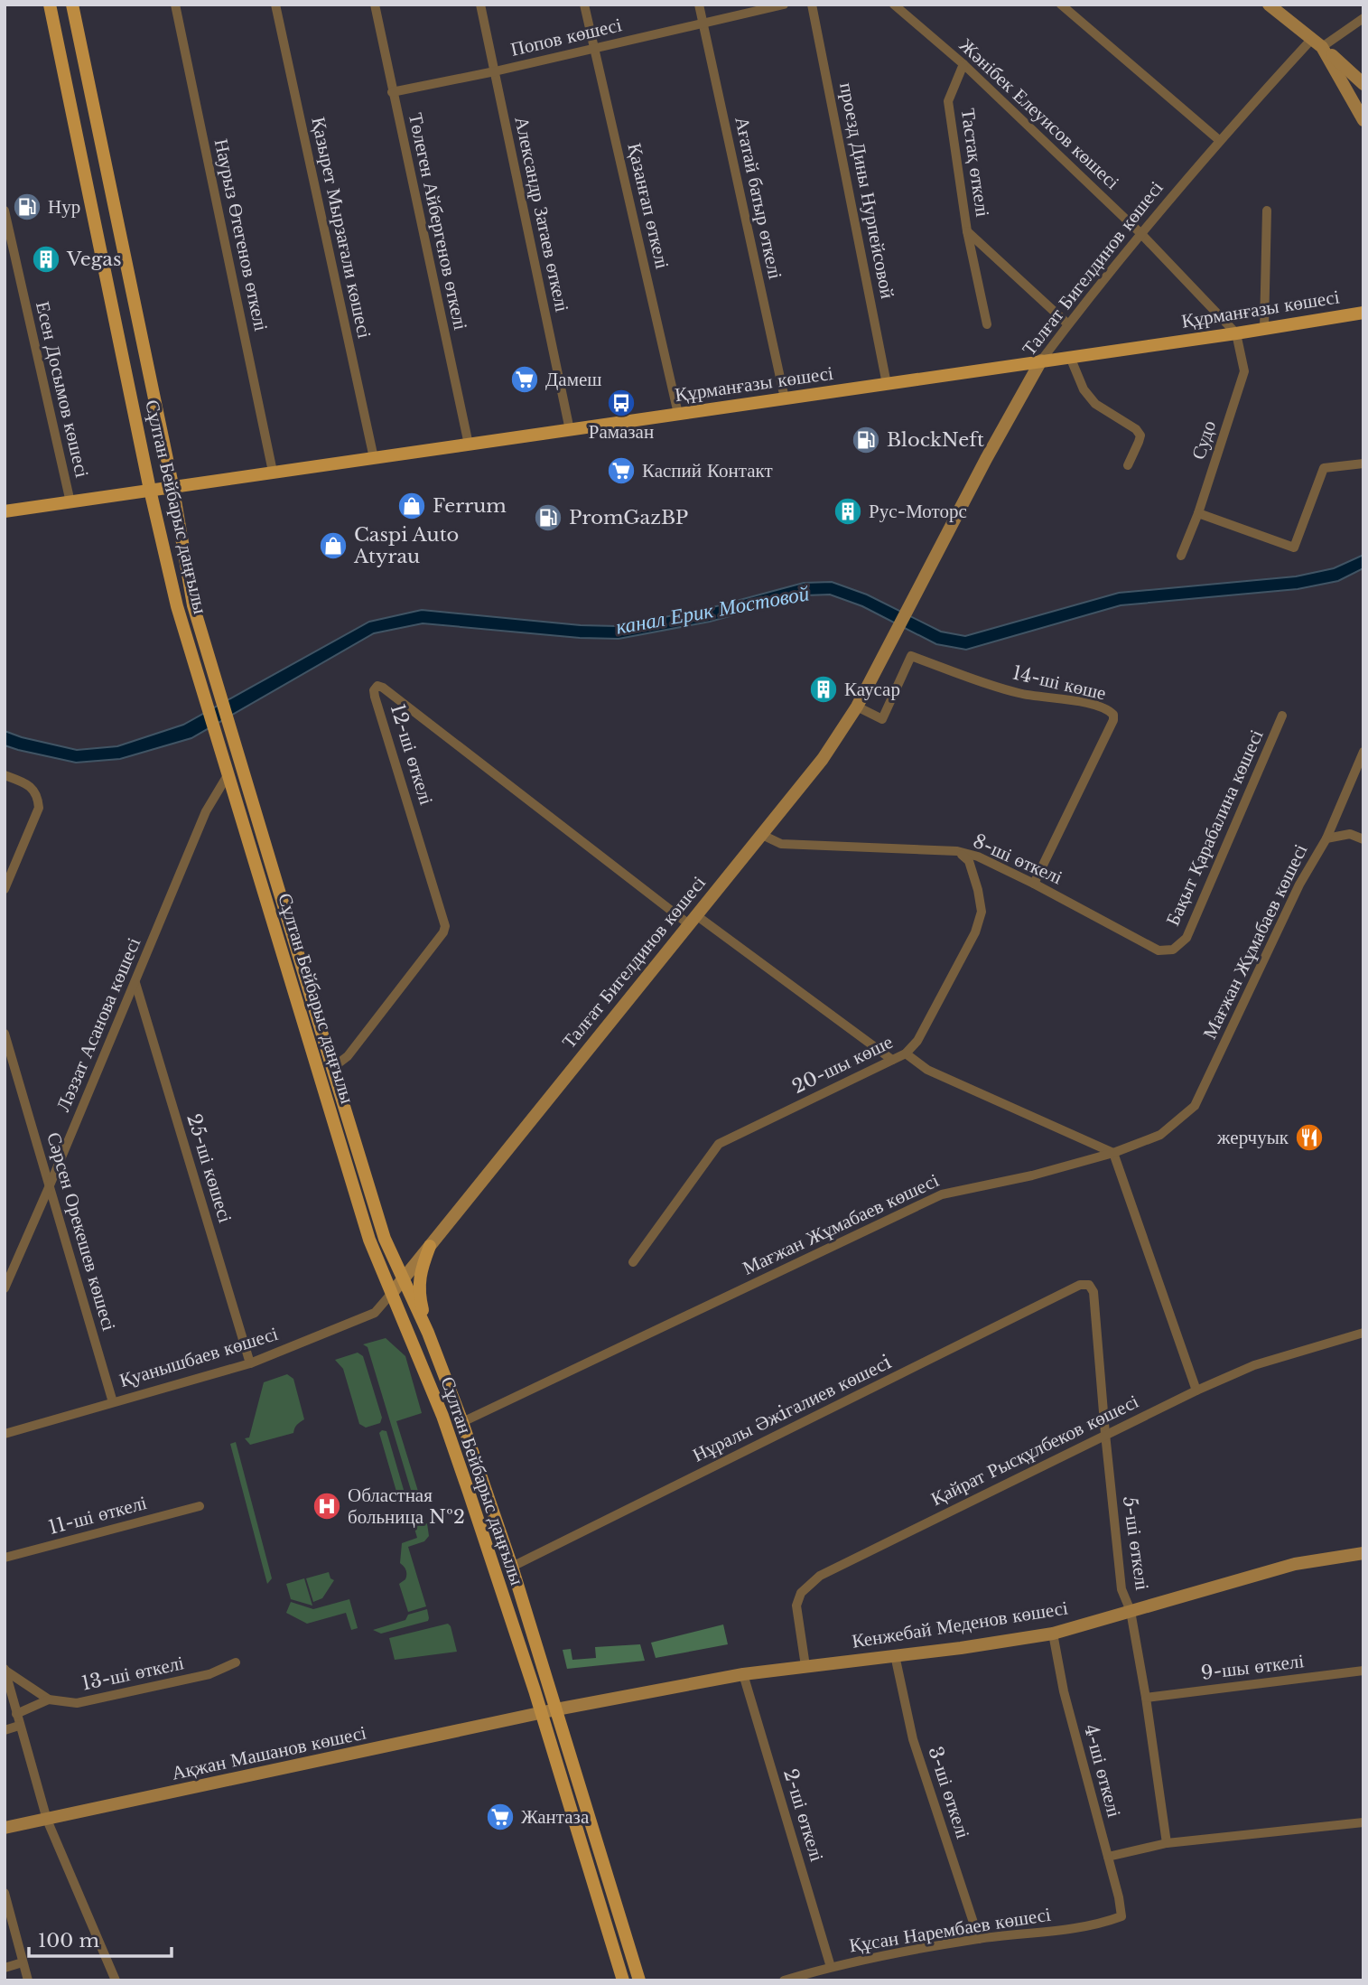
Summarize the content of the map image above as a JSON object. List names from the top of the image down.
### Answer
{
  "streets": {
    "main road": ["Құрманғазы көшесі", "Сұлтан Бейбарыс даңғылы"],
    "street": [
      "Попов көшесі",
      "Жәнібек Елеуисов көшесі",
      "Тастақ өткелі",
      "проезд Дины Нурпейсовой",
      "Ағатай батыр өткелі",
      "Қазанғап өткелі",
      "Александр Затаев өткелі",
      "Төлеген Айбергенов өткелі",
      "Қазырет Мырзағали көшесі",
      "Наурыз Өтегенов өткелі",
      "Талғат Бигелдинов көшесі",
      "Есен Досымов көшесі",
      "Судо",
      "14-ші көше",
      "12-ші өткелі",
      "Бақыт Қарабалина көшесі",
      "8-ші өткелі",
      "Мағжан Жұмабаев көшесі",
      "Ләззат Асанова көшесі",
      "20-шы көше",
      "25-ші көшесі",
      "Сәрсен Орекешев көшесі",
      "Қуанышбаев көшесі",
      "Нұралы Әжiгалиев көшесi",
      "Қайрат Рысқұлбеков көшесі",
      "11-ші өткелі",
      "5-ші өткелі",
      "Кенжебай Меденов көшесі",
      "9-шы өткелі",
      "13-ші өткелі",
      "Ақжан Машанов көшесі",
      "4-ші өткелі",
      "3-ші өткелі",
      "2-ші өткелі",
      "Құсан Нарембаев көшесі"
    ]
  },
  "crossings": [
    ["Попов көшесі", "Ағатай батыр өткелі"],
    ["Попов көшесі", "Қазанғап өткелі"],
    ["Попов көшесі", "Александр Затаев өткелі"],
    ["Попов көшесі", "Төлеген Айбергенов өткелі"],
    ["Жәнібек Елеуисов көшесі", "Тастақ өткелі"],
    ["Жәнібек Елеуисов көшесі", "Талғат Бигелдинов көшесі"],
    ["Жәнібек Елеуисов көшесі", "Құрманғазы көшесі"],
    ["Жәнібек Елеуисов көшесі", "Судо"],
    ["Тастақ өткелі", "Талғат Бигелдинов көшесі"],
    ["проезд Дины Нурпейсовой", "Құрманғазы көшесі"],
    ["Ағатай батыр өткелі", "Құрманғазы көшесі"],
    ["Қазанғап өткелі", "Құрманғазы көшесі"],
    ["Александр Затаев өткелі", "Құрманғазы көшесі"],
    ["Төлеген Айбергенов өткелі", "Құрманғазы көшесі"],
    ["Қазырет Мырзағали көшесі", "Құрманғазы көшесі"],
    ["Наурыз Өтегенов өткелі", "Құрманғазы көшесі"],
    ["Талғат Бигелдинов көшесі", "Құрманғазы көшесі"],
    ["Талғат Бигелдинов көшесі", "Сұлтан Бейбарыс даңғылы"],
    ["Талғат Бигелдинов көшесі", "14-ші көше"],
    ["Талғат Бигелдинов көшесі", "12-ші өткелі"],
    ["Талғат Бигелдинов көшесі", "8-ші өткелі"],
    ["Талғат Бигелдинов көшесі", "Қуанышбаев көшесі"],
    ["Құрманғазы көшесі", "Судо"],
    ["Құрманғазы көшесі", "Сұлтан Бейбарыс даңғылы"],
    ["Сұлтан Бейбарыс даңғылы", "12-ші өткелі"],
    ["Сұлтан Бейбарыс даңғылы", "Мағжан Жұмабаев көшесі"],
    ["Сұлтан Бейбарыс даңғылы", "Ләззат Асанова көшесі"],
    ["Сұлтан Бейбарыс даңғылы", "Қуанышбаев көшесі"],
    ["Сұлтан Бейбарыс даңғылы", "Нұралы Әжiгалиев көшесi"],
    ["Сұлтан Бейбарыс даңғылы", "Кенжебай Меденов көшесі"],
    ["Сұлтан Бейбарыс даңғылы", "Ақжан Машанов көшесі"],
    ["14-ші көше", "8-ші өткелі"],
    ["Бақыт Қарабалина көшесі", "8-ші өткелі"],
    ["8-ші өткелі", "20-шы көше"],
    ["Ләззат Асанова көшесі", "25-ші көшесі"],
    ["Ләззат Асанова көшесі", "Сәрсен Орекешев көшесі"],
    ["25-ші көшесі", "Қуанышбаев көшесі"],
    ["Сәрсен Орекешев көшесі", "Қуанышбаев көшесі"],
    ["Нұралы Әжiгалиев көшесi", "5-ші өткелі"],
    ["Қайрат Рысқұлбеков көшесі", "5-ші өткелі"],
    ["Қайрат Рысқұлбеков көшесі", "Кенжебай Меденов көшесі"],
    ["5-ші өткелі", "Кенжебай Меденов көшесі"],
    ["5-ші өткелі", "9-шы өткелі"],
    ["Кенжебай Меденов көшесі", "Ақжан Машанов көшесі"],
    ["Кенжебай Меденов көшесі", "4-ші өткелі"],
    ["Кенжебай Меденов көшесі", "3-ші өткелі"],
    ["Кенжебай Меденов көшесі", "2-ші өткелі"],
    ["4-ші өткелі", "Құсан Нарембаев көшесі"],
    ["3-ші өткелі", "Құсан Нарембаев көшесі"],
    ["2-ші өткелі", "Құсан Нарембаев көшесі"]
  ],
  "water": ["канал Ерик Мостовой"],
  "places": {
    "fuel station": ["Нур", "BlockNeft", "PromGazBP"],
    "building": ["Vegas", "Рус-Моторс", "Каусар"],
    "supermarket": ["Дамеш", "Каспий Контакт", "Жантаза"],
    "bus stop": ["Рамазан"],
    "shop": ["Ferrum", "Caspi Auto Atyrau"],
    "restaurant": ["жерчуык"],
    "hospital": ["Областная больница №2"]
  },
  "scale_bar": "100 m"
}
